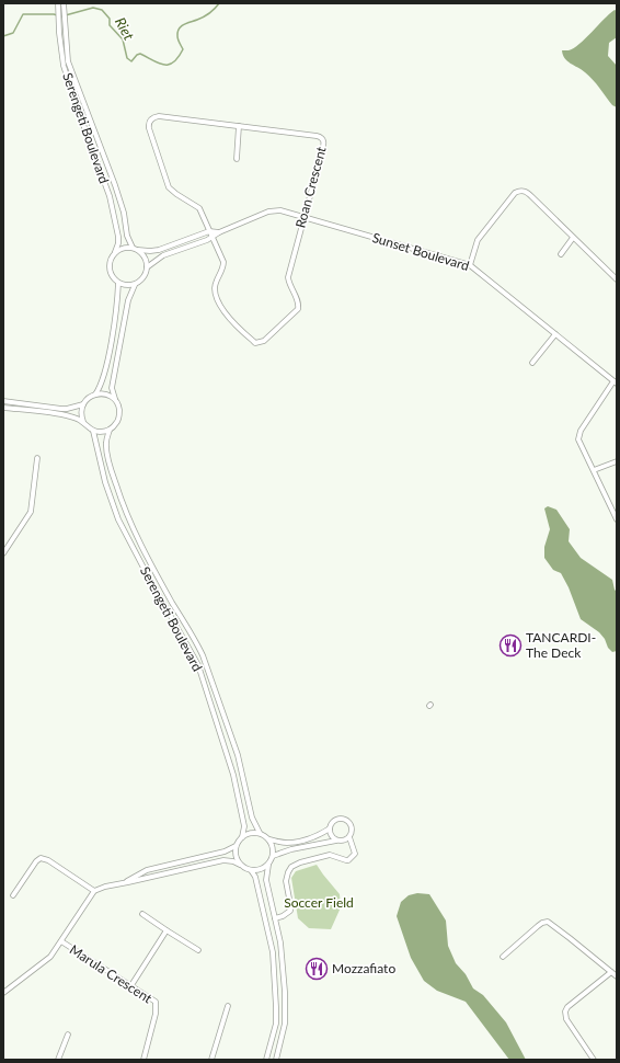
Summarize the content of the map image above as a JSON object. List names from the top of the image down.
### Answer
{
  "streets": {
    "street": [
      "Serengeti Boulevard",
      "Roan Crescent",
      "Sunset Boulevard",
      "Marula Crescent"
    ]
  },
  "crossings": [
    ["Roan Crescent", "Sunset Boulevard"]
  ],
  "water": ["Riet"],
  "parks": ["Soccer Field"],
  "places": {
    "restaurant": ["TANCARDI- The Deck", "Mozzafiato"]
  }
}
